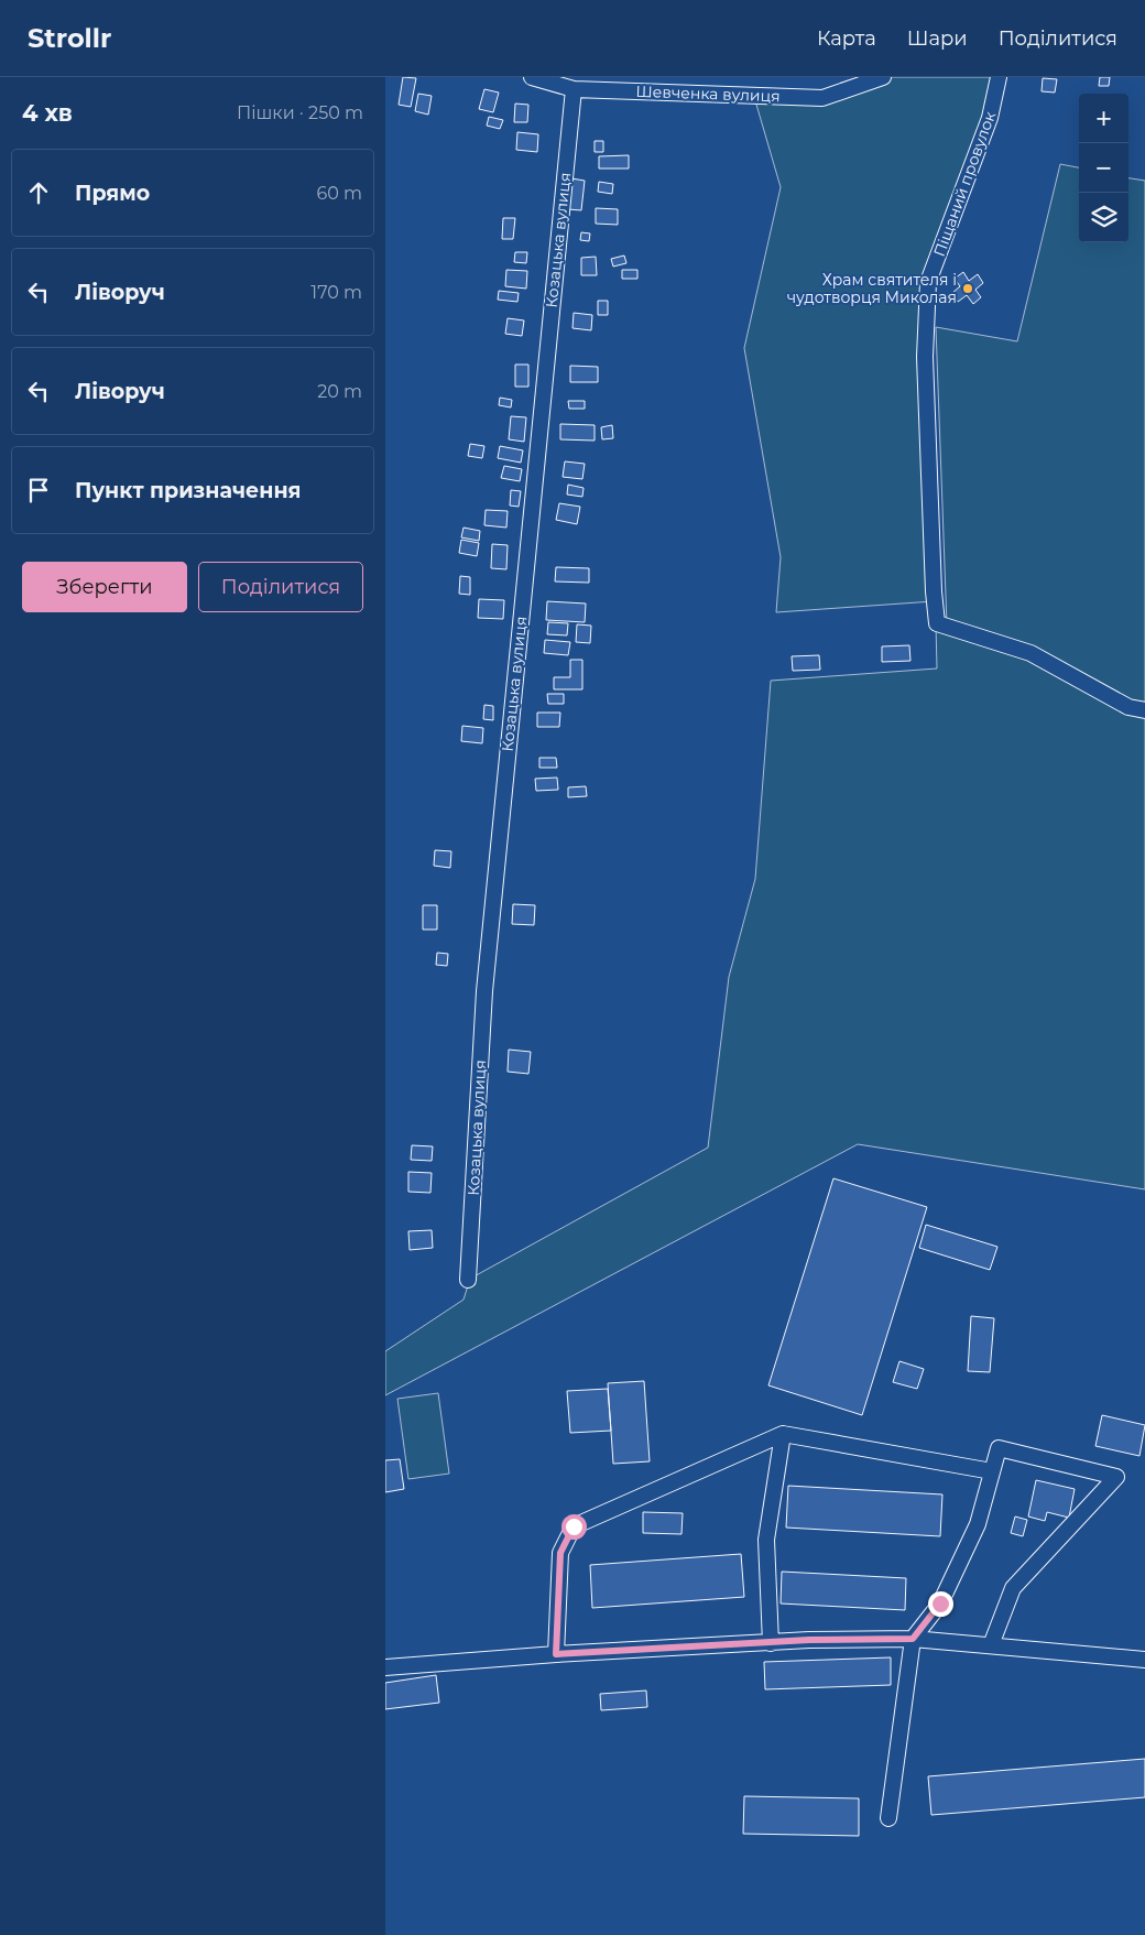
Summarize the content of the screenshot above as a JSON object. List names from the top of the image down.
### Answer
{
  "streets": {
    "street": ["Шевченка вулиця", "Піщаний провулок", "Козацька вулиця"]
  },
  "crossings": [
    ["Шевченка вулиця", "Козацька вулиця"]
  ],
  "places": ["Храм святителя і чудотворця Миколая"],
  "page": {
    "header": "Strollr",
    "nav": ["Карта", "Шари", "Поділитися"],
    "heading": ["4 хв", "Пішки · 250 m"],
    "map_buttons": ["+", "−"],
    "list": [
      ["Прямо", "60 m"],
      ["Ліворуч", "170 m"],
      ["Ліворуч", "20 m"],
      "Пункт призначення"
    ],
    "buttons": ["Зберегти", "Поділитися"]
  }
}
